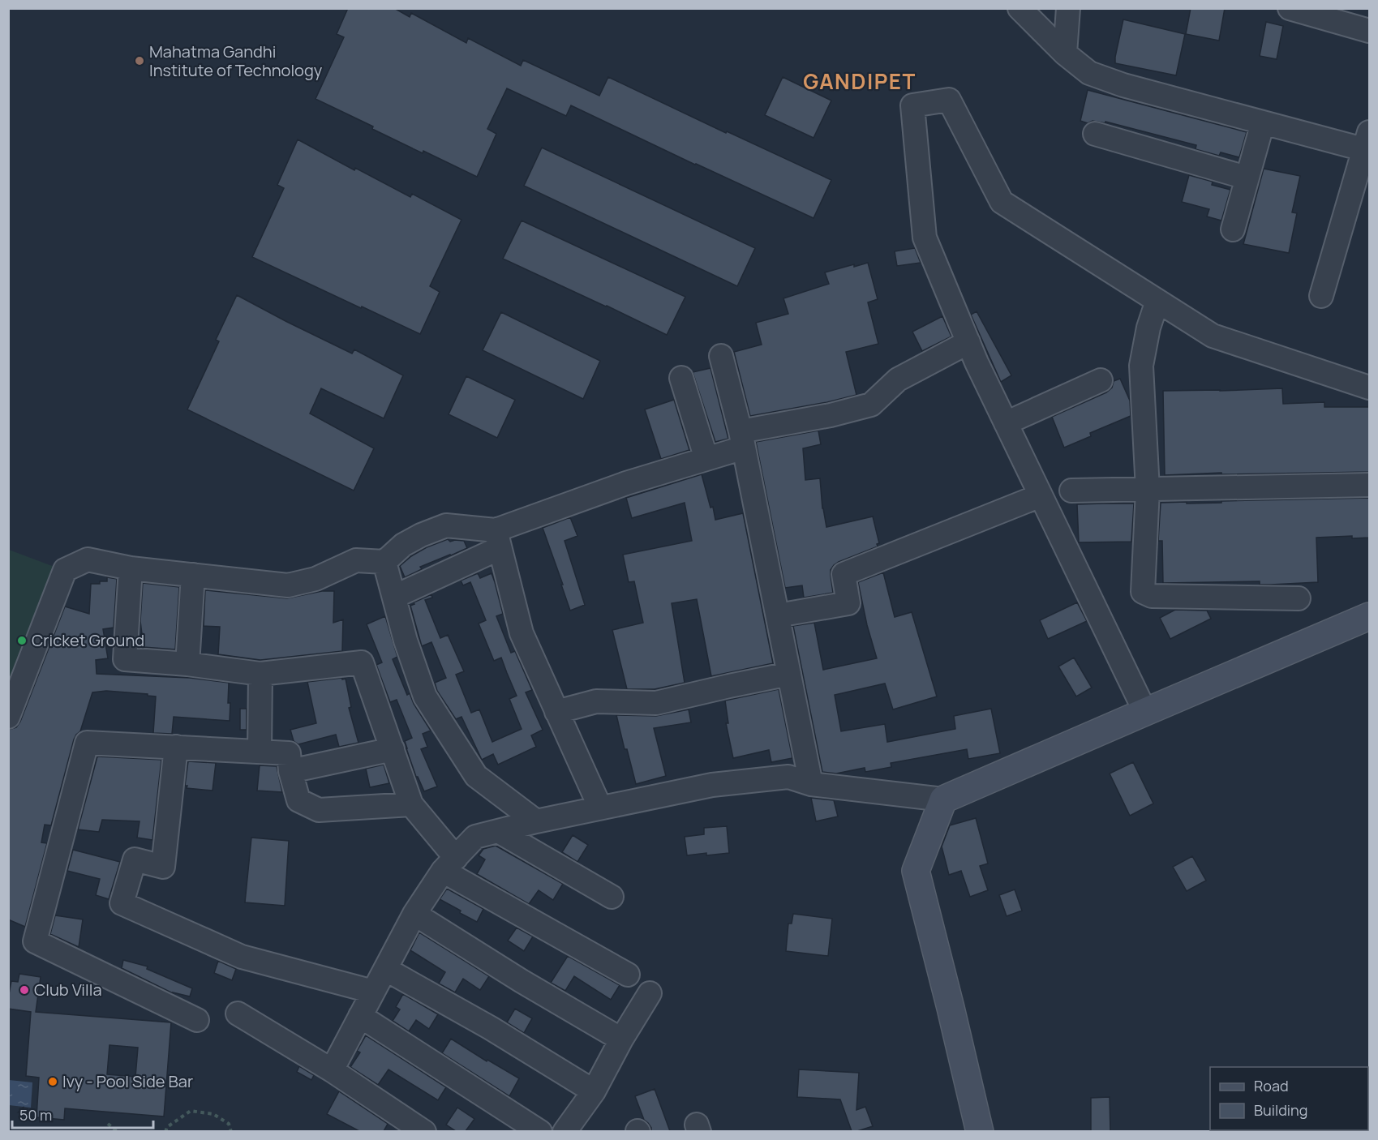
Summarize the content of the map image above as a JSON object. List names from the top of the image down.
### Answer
{
  "districts": ["GANDIPET"],
  "places": [
    "Mahatma Gandhi Institute of Technology",
    "Cricket Ground",
    "Club Villa",
    "Ivy - Pool Side Bar"
  ],
  "legend": ["Road", "Building"],
  "scale_bar": "50 m"
}
